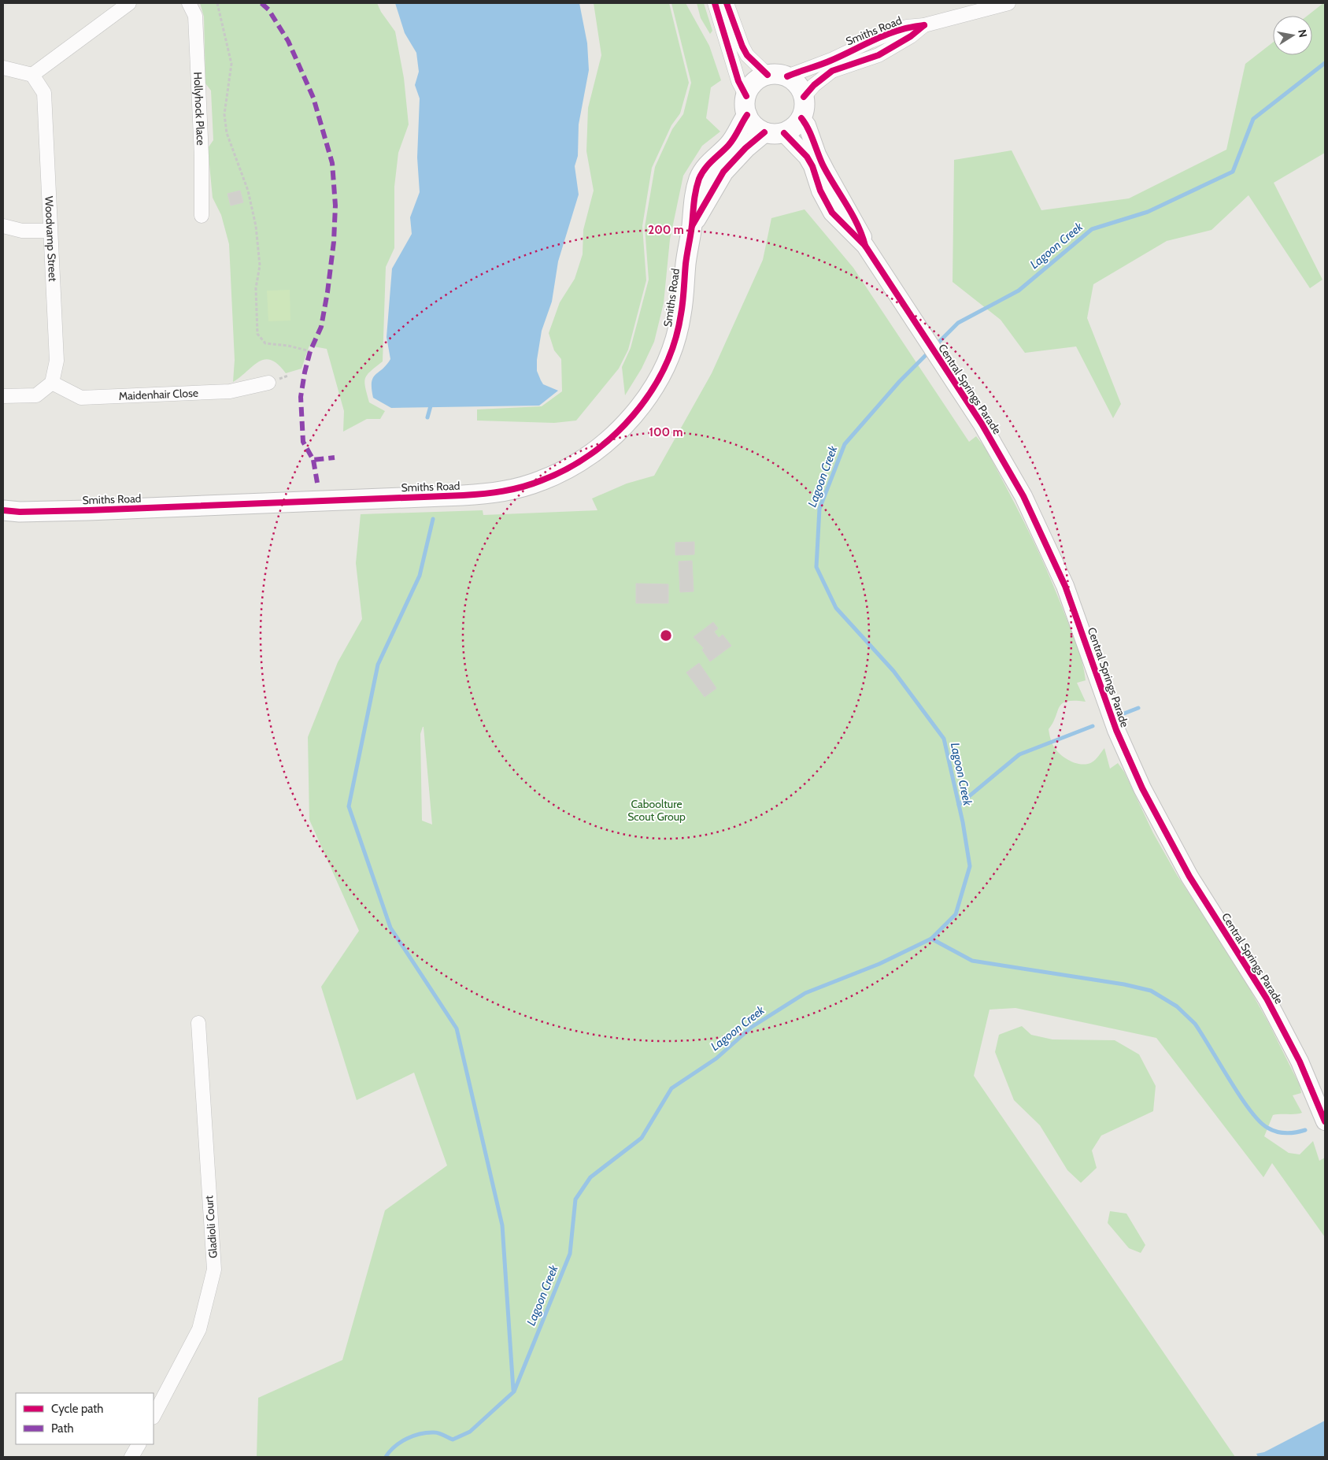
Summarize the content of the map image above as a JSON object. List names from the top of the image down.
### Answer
{
  "streets": {
    "main road": ["Smiths Road"],
    "street": [
      "Hollyhock Place",
      "Woodvamp Street",
      "Central Springs Parade",
      "Maidenhair Close",
      "Gladioli Court"
    ]
  },
  "crossings": [
    ["Smiths Road", "Central Springs Parade"],
    ["Woodvamp Street", "Maidenhair Close"]
  ],
  "water": ["Lagoon Creek"],
  "parks": ["Caboolture Scout Group"],
  "legend": ["Cycle path", "Path"],
  "north": "right",
  "rings": ["200 m", "100 m"]
}
